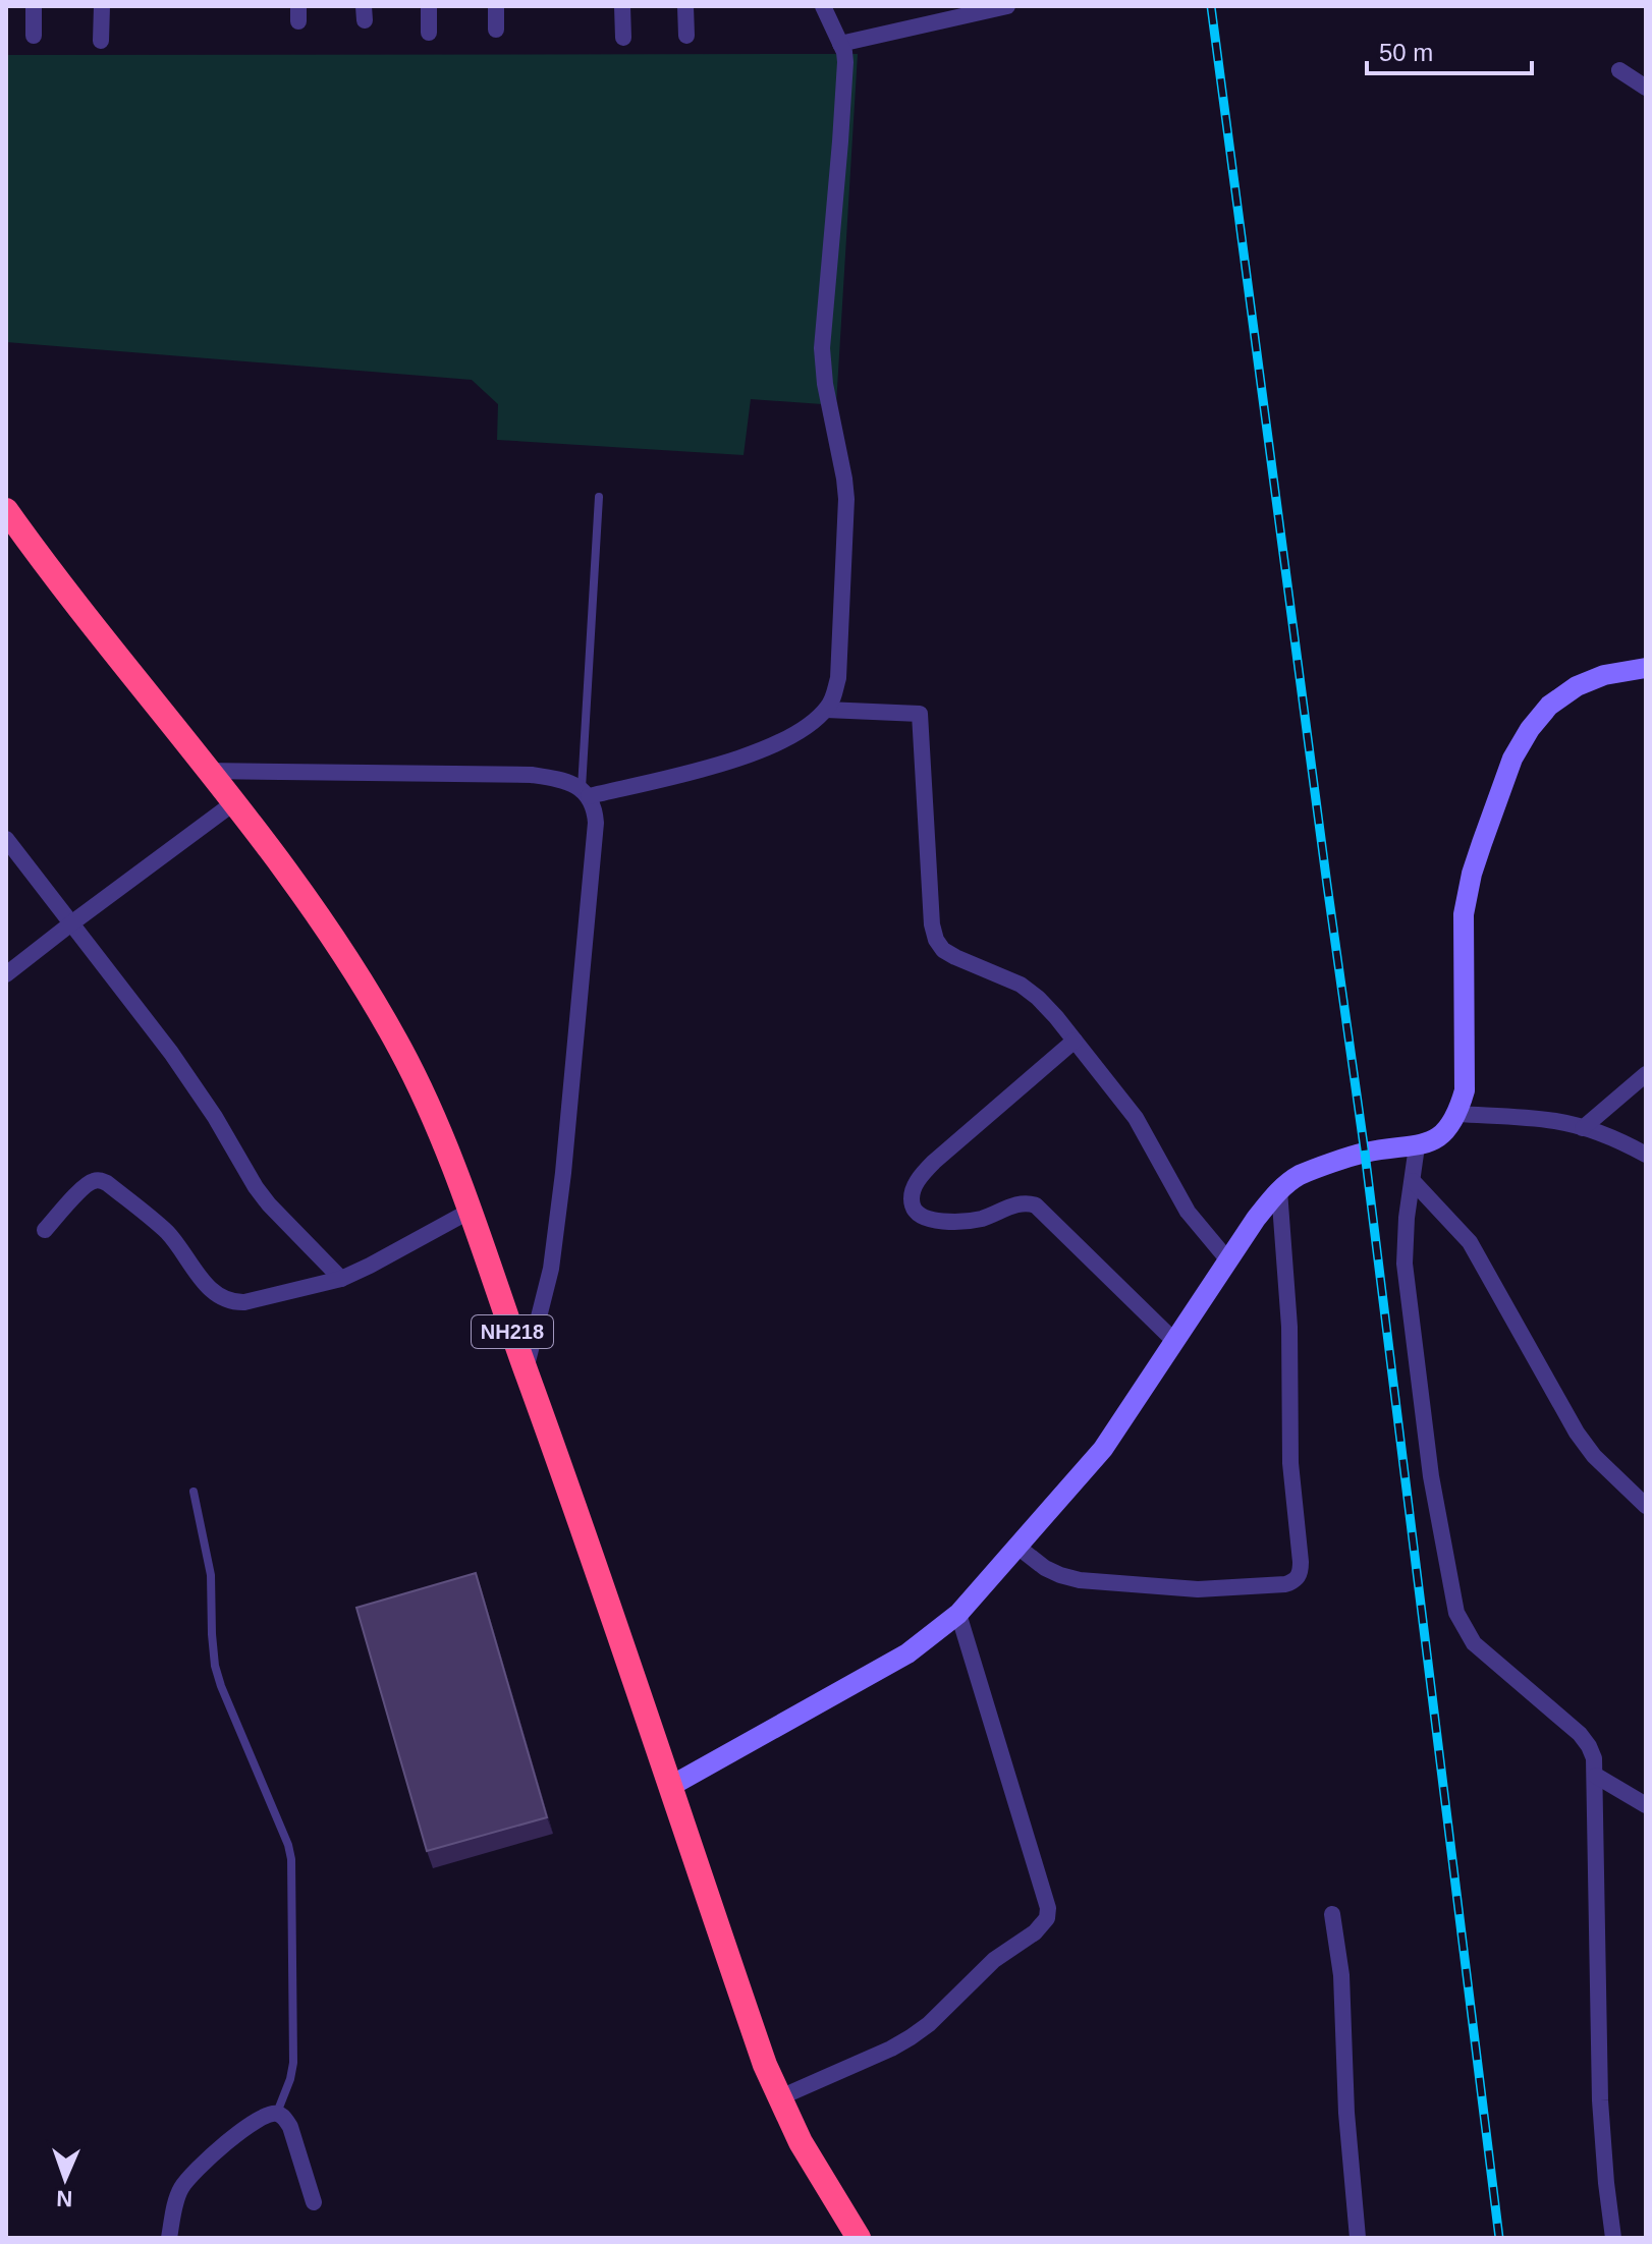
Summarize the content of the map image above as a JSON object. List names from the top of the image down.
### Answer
{
  "streets": {
    "highway": ["NH218"]
  },
  "scale_bar": "50 m",
  "north": "bottom"
}
